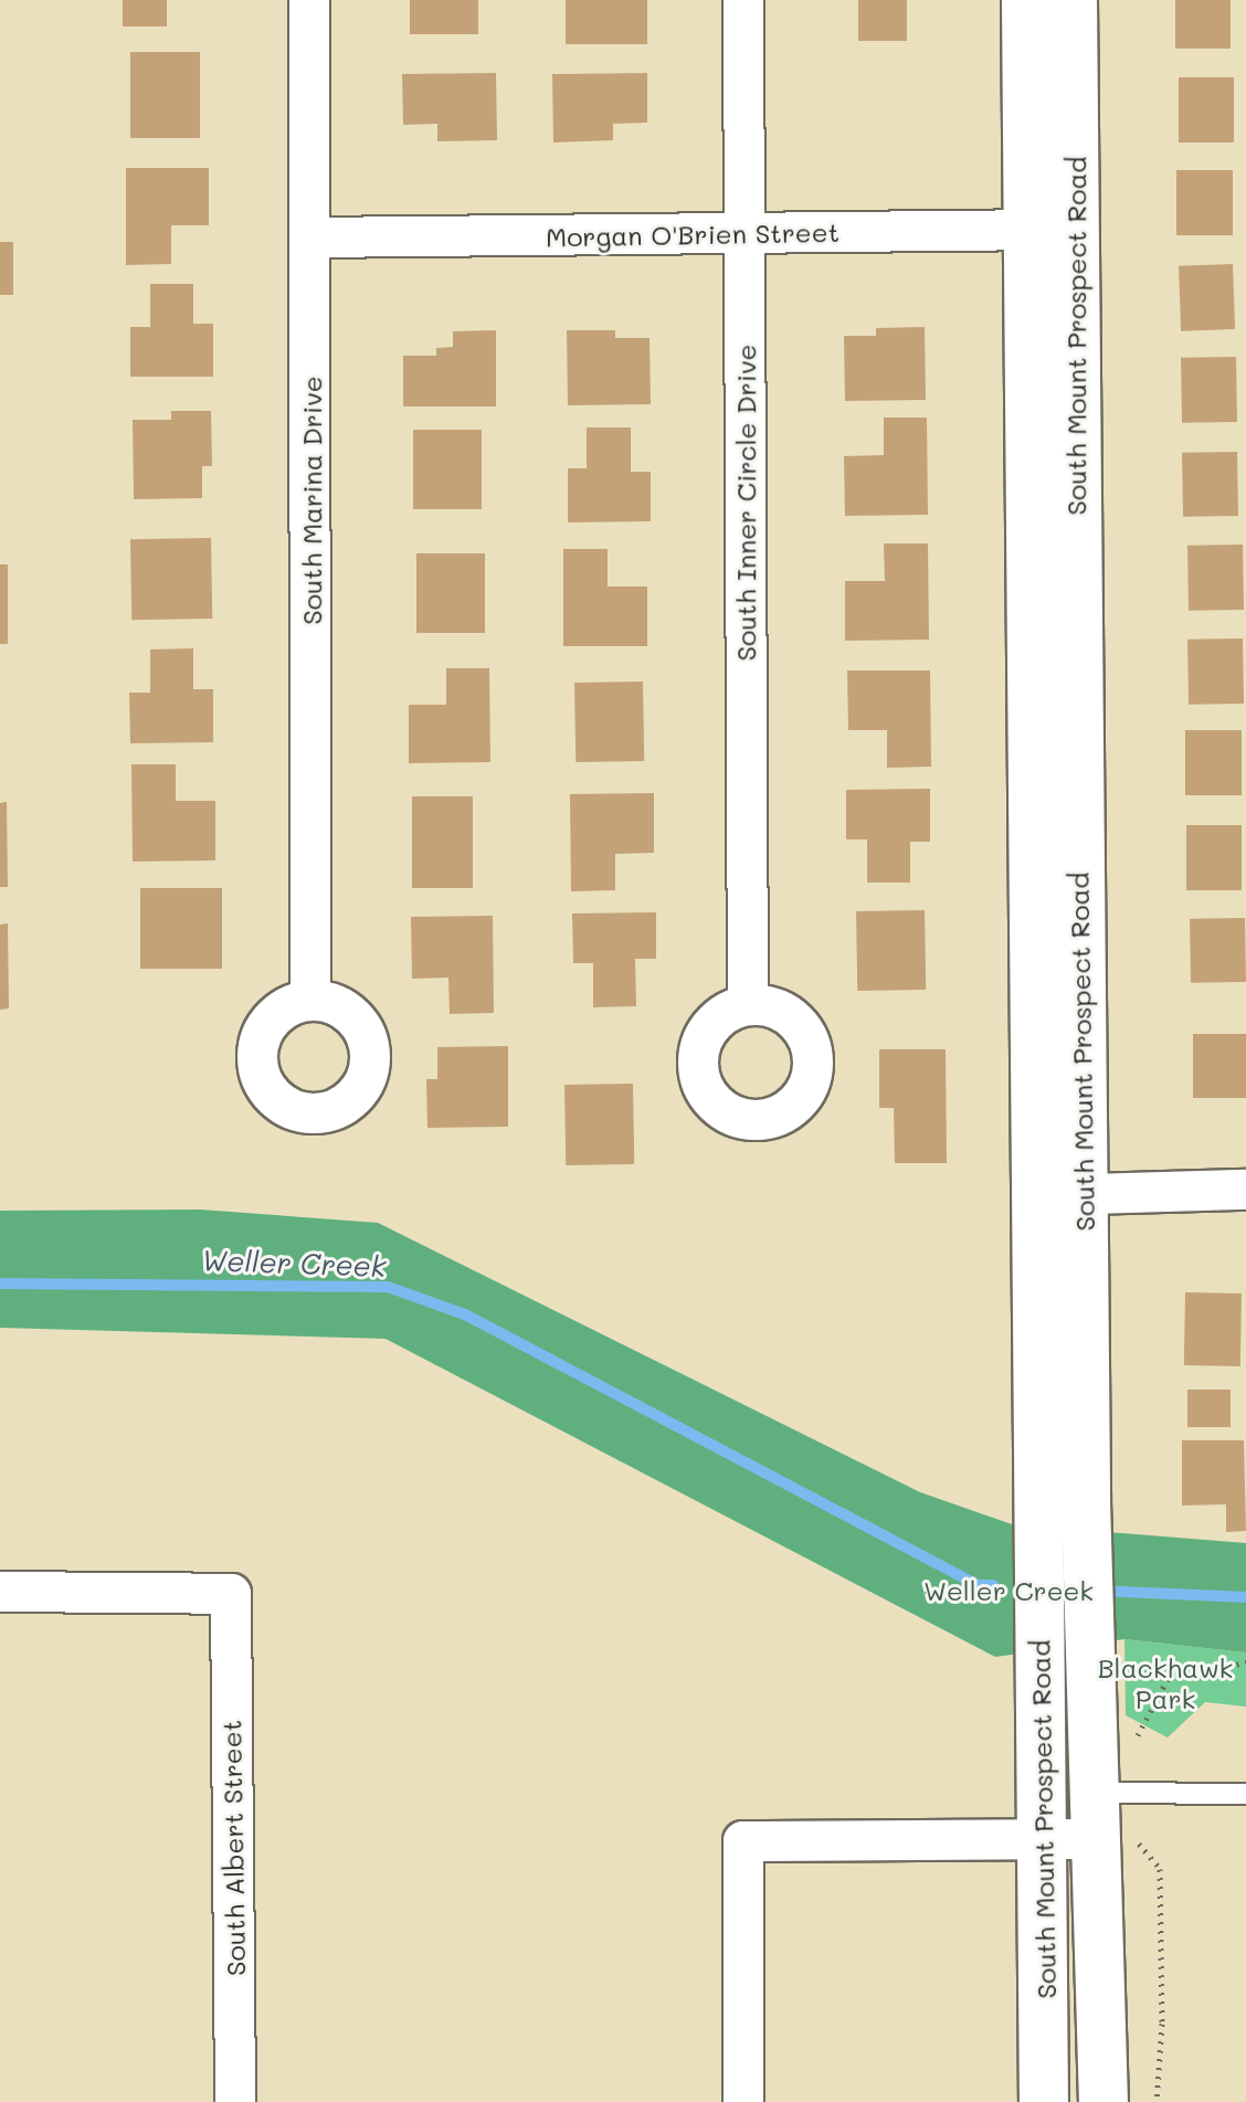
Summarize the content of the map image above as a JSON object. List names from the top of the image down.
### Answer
{
  "streets": {
    "main road": ["South Mount Prospect Road"],
    "street": [
      "Morgan O'Brien Street",
      "South Marina Drive",
      "South Inner Circle Drive",
      "South Albert Street"
    ]
  },
  "crossings": [
    ["Morgan O'Brien Street", "South Mount Prospect Road"],
    ["Morgan O'Brien Street", "South Marina Drive"],
    ["Morgan O'Brien Street", "South Inner Circle Drive"]
  ],
  "water": ["Weller Creek"],
  "parks": ["Weller Creek", "Blackhawk Park"]
}
